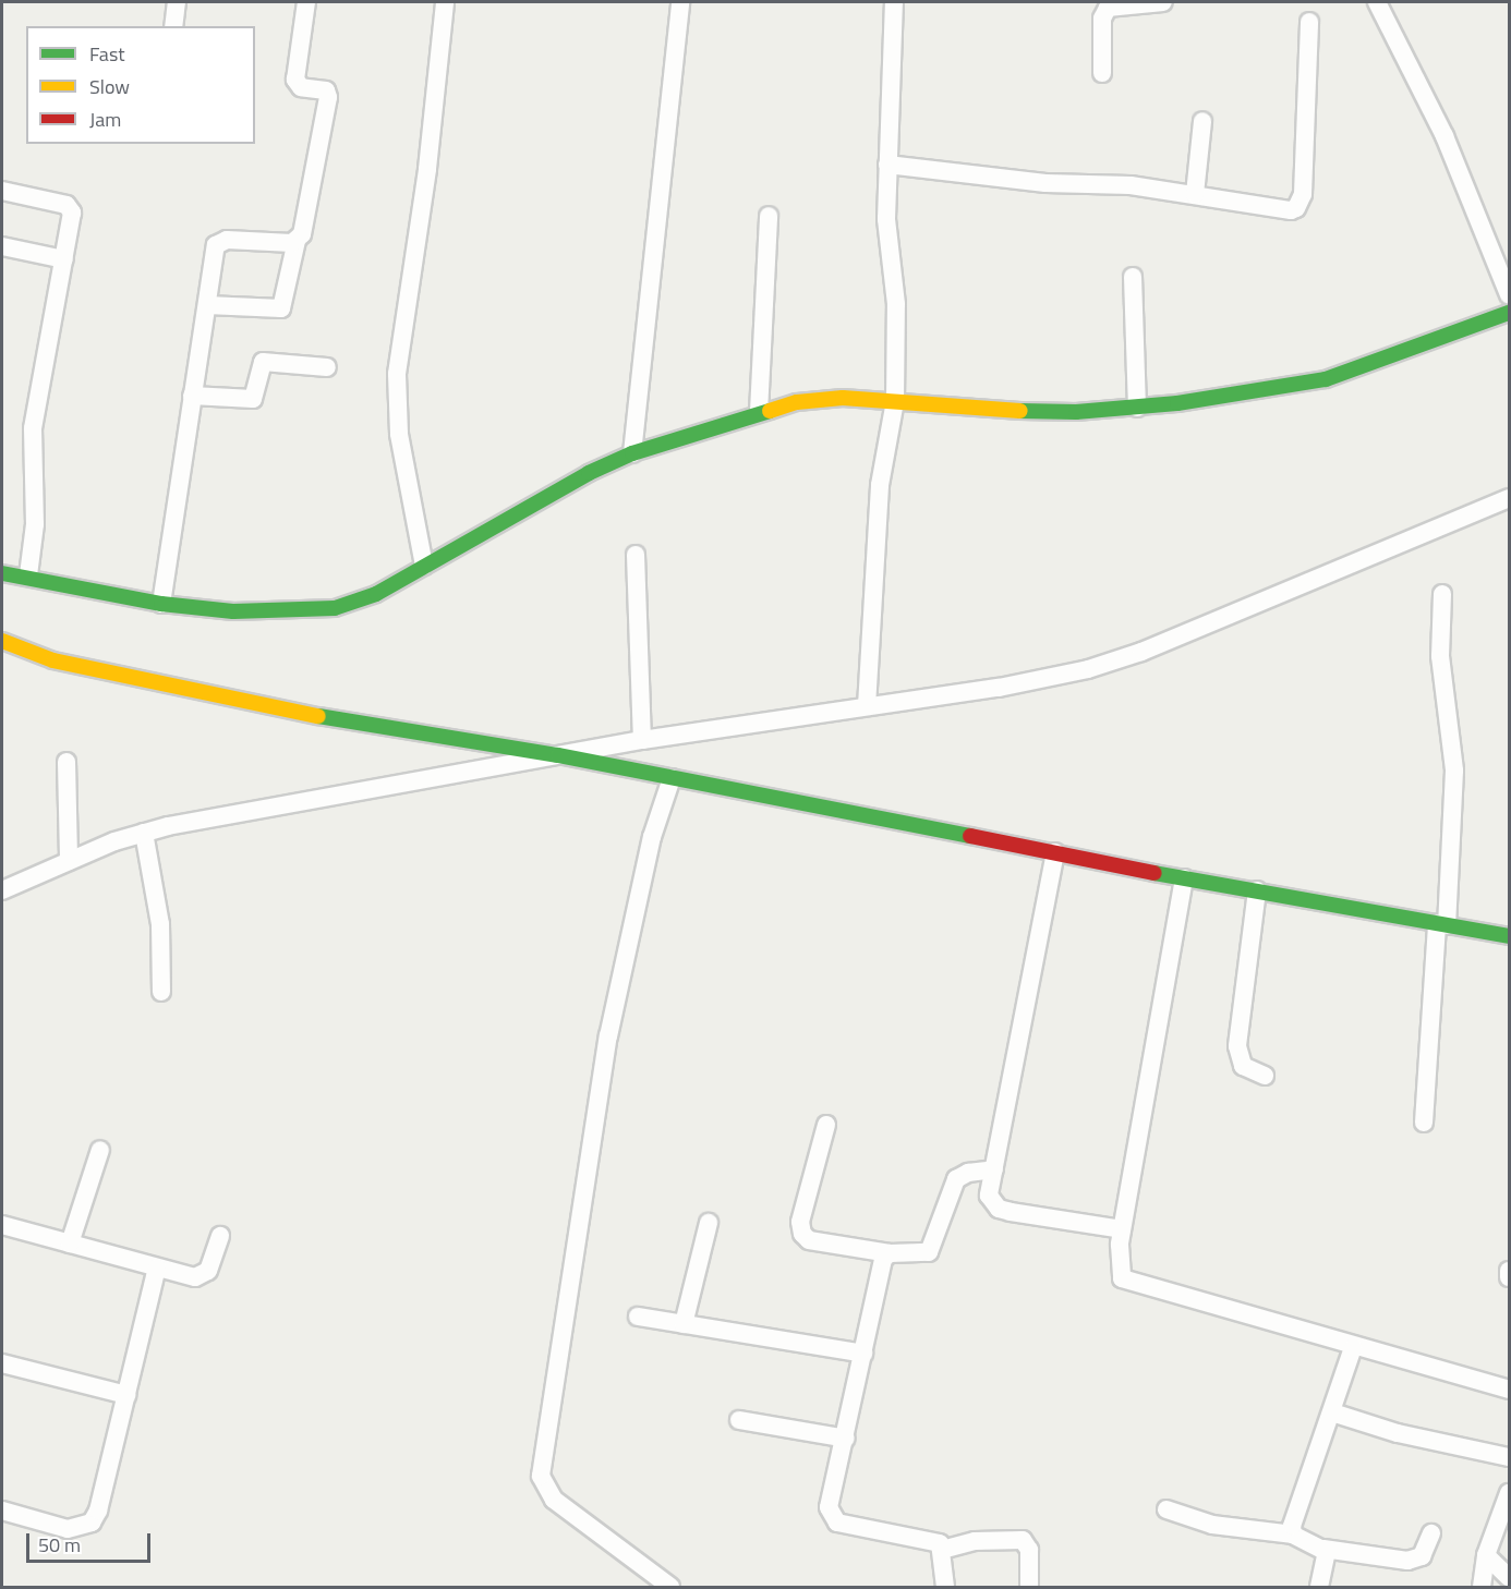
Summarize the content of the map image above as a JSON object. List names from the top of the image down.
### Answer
{
  "legend": ["Fast", "Slow", "Jam"],
  "scale_bar": "50 m"
}
